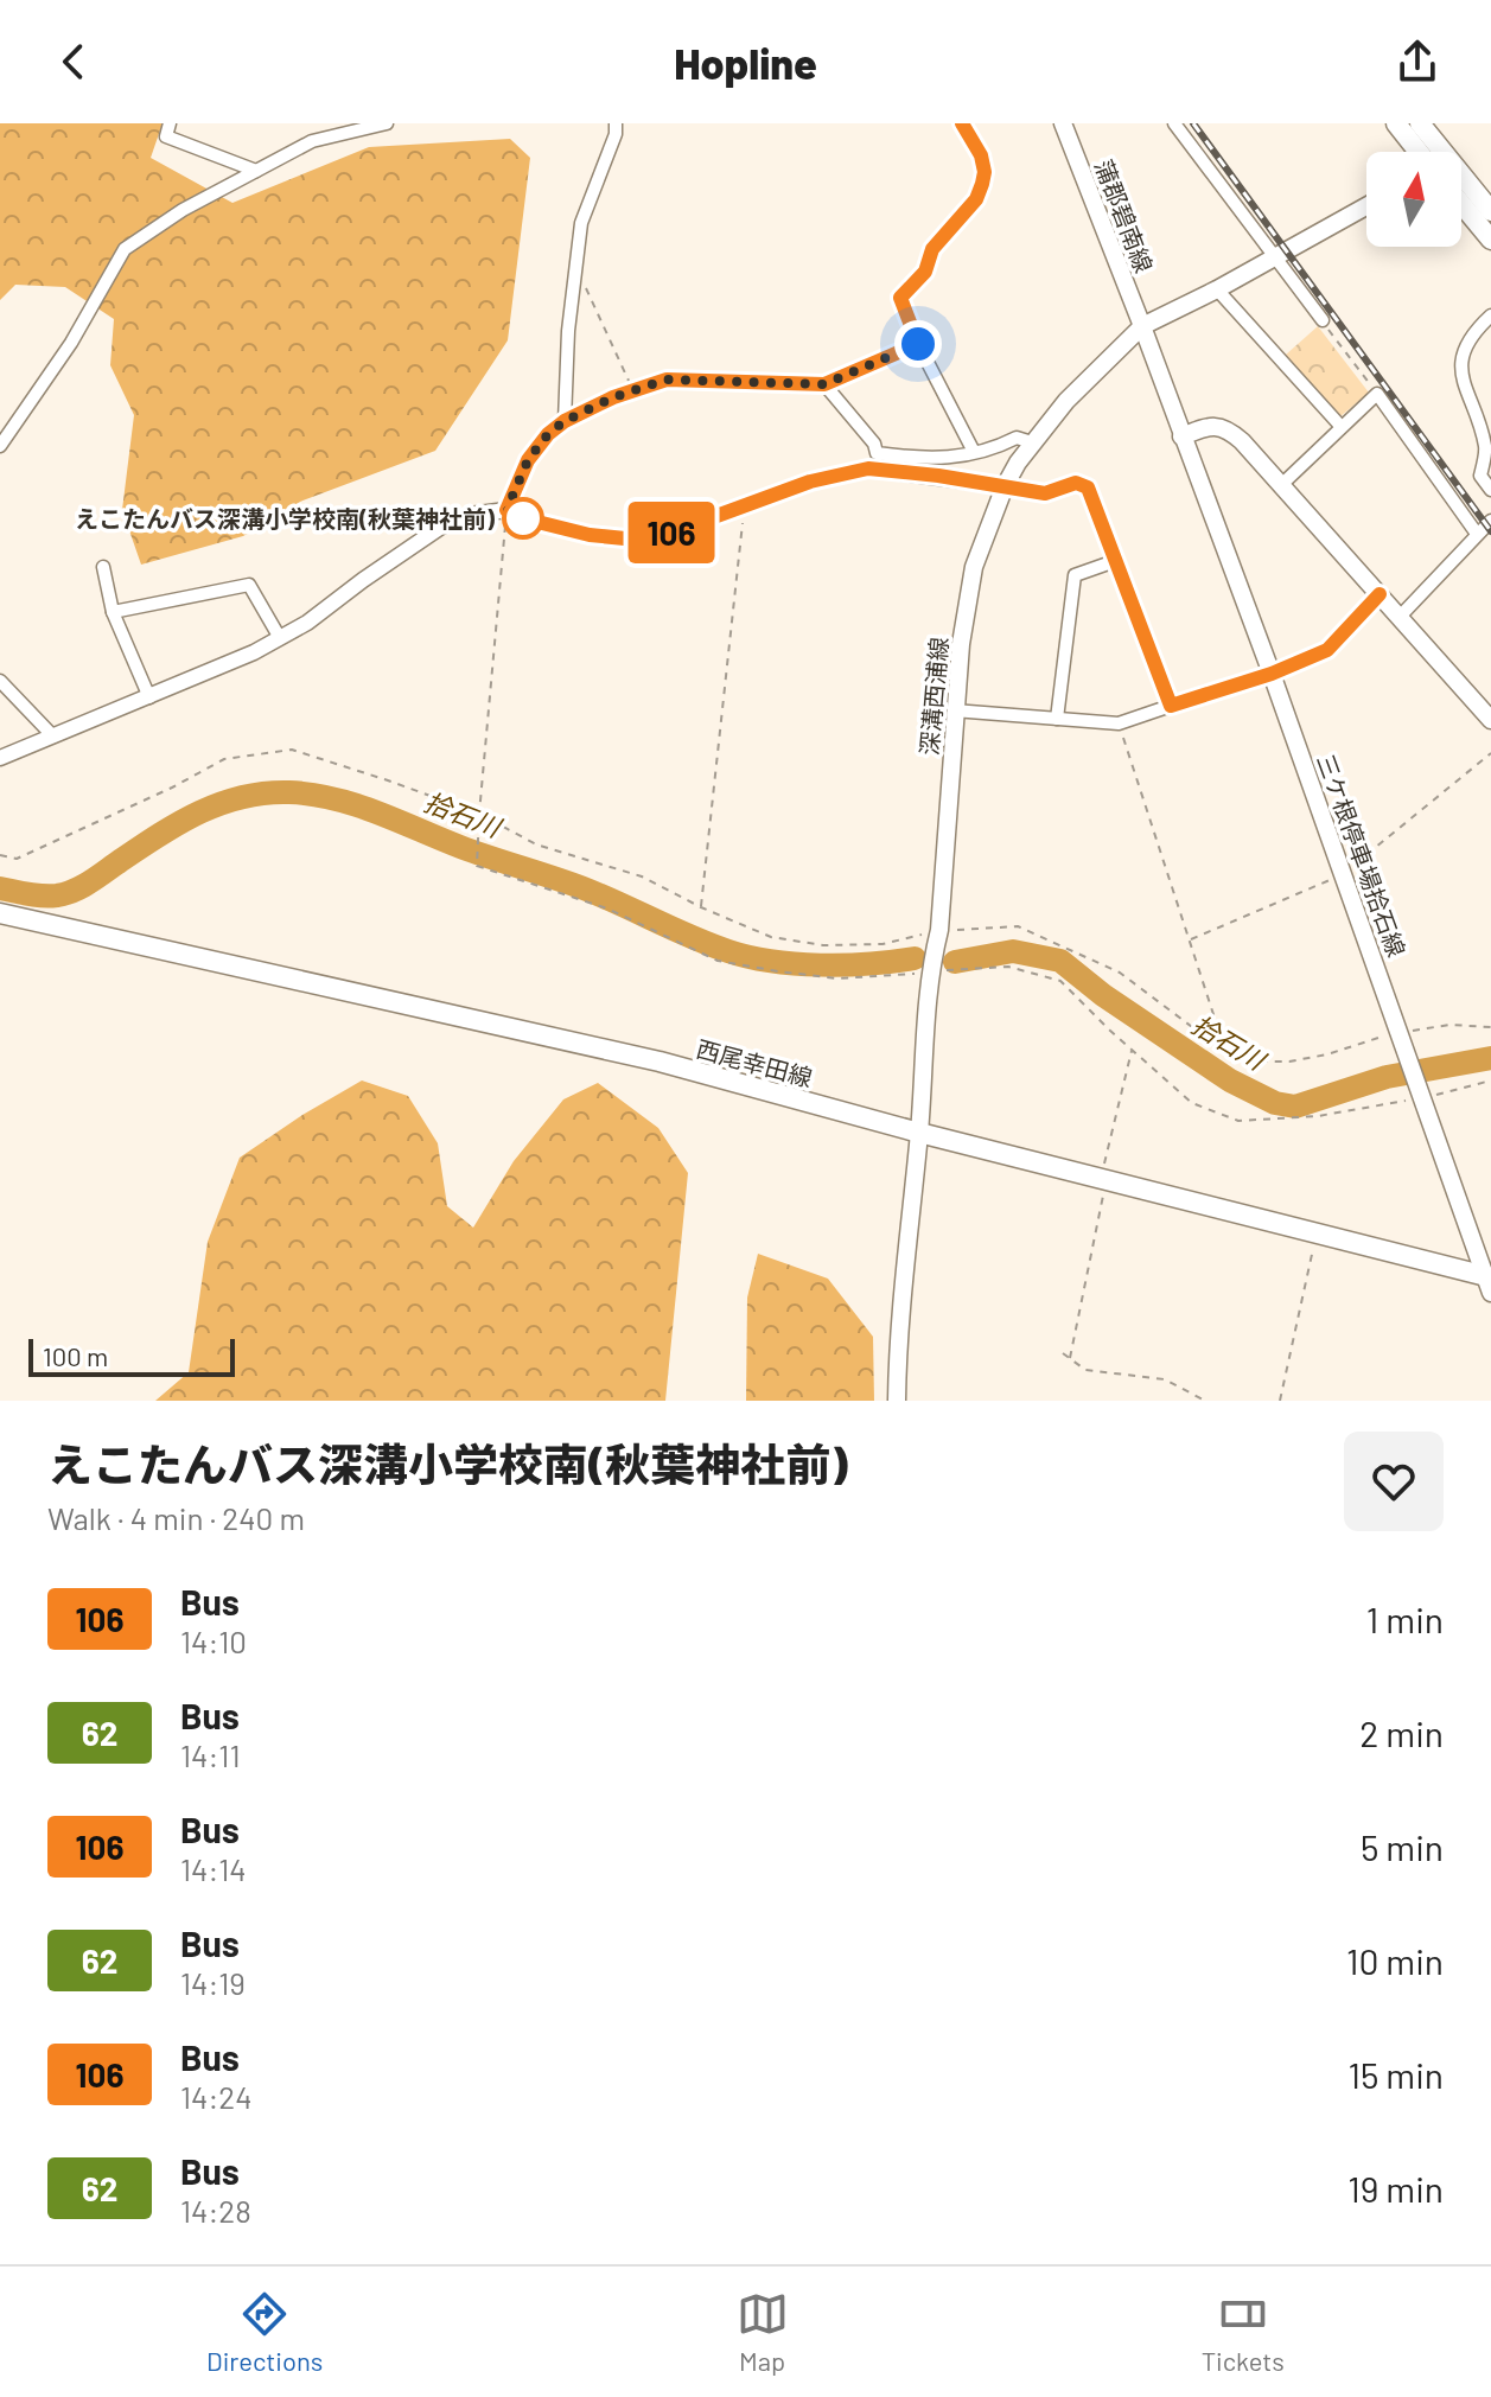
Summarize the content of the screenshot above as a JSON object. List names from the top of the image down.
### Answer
{
  "streets": {
    "main road": [
      "蒲郡碧南線",
      "深溝西浦線",
      "三ケ根停車場拾石線",
      "西尾幸田線"
    ]
  },
  "crossings": [
    ["蒲郡碧南線", "深溝西浦線"],
    ["蒲郡碧南線", "三ケ根停車場拾石線"],
    ["深溝西浦線", "三ケ根停車場拾石線"],
    ["深溝西浦線", "西尾幸田線"],
    ["三ケ根停車場拾石線", "西尾幸田線"]
  ],
  "water": ["拾石川"],
  "places": ["えこたんバス深溝小学校南(秋葉神社前)"],
  "lines": ["bus line 106"],
  "scale_bar": "100 m",
  "north": "top",
  "page": {
    "header": "Hopline",
    "on_map": "106",
    "scale": "100 m",
    "heading": ["えこたんバス深溝小学校南(秋葉神社前)", "Walk · 4 min · 240 m"],
    "list": [
      {
        "mark": "106",
        "name": "Bus",
        "note": "14:10",
        "value": "1 min"
      },
      {
        "mark": "62",
        "name": "Bus",
        "note": "14:11",
        "value": "2 min"
      },
      {
        "mark": "106",
        "name": "Bus",
        "note": "14:14",
        "value": "5 min"
      },
      {
        "mark": "62",
        "name": "Bus",
        "note": "14:19",
        "value": "10 min"
      },
      {
        "mark": "106",
        "name": "Bus",
        "note": "14:24",
        "value": "15 min"
      },
      {
        "mark": "62",
        "name": "Bus",
        "note": "14:28",
        "value": "19 min"
      }
    ],
    "tabs": ["Directions", "Map", "Tickets"]
  }
}
